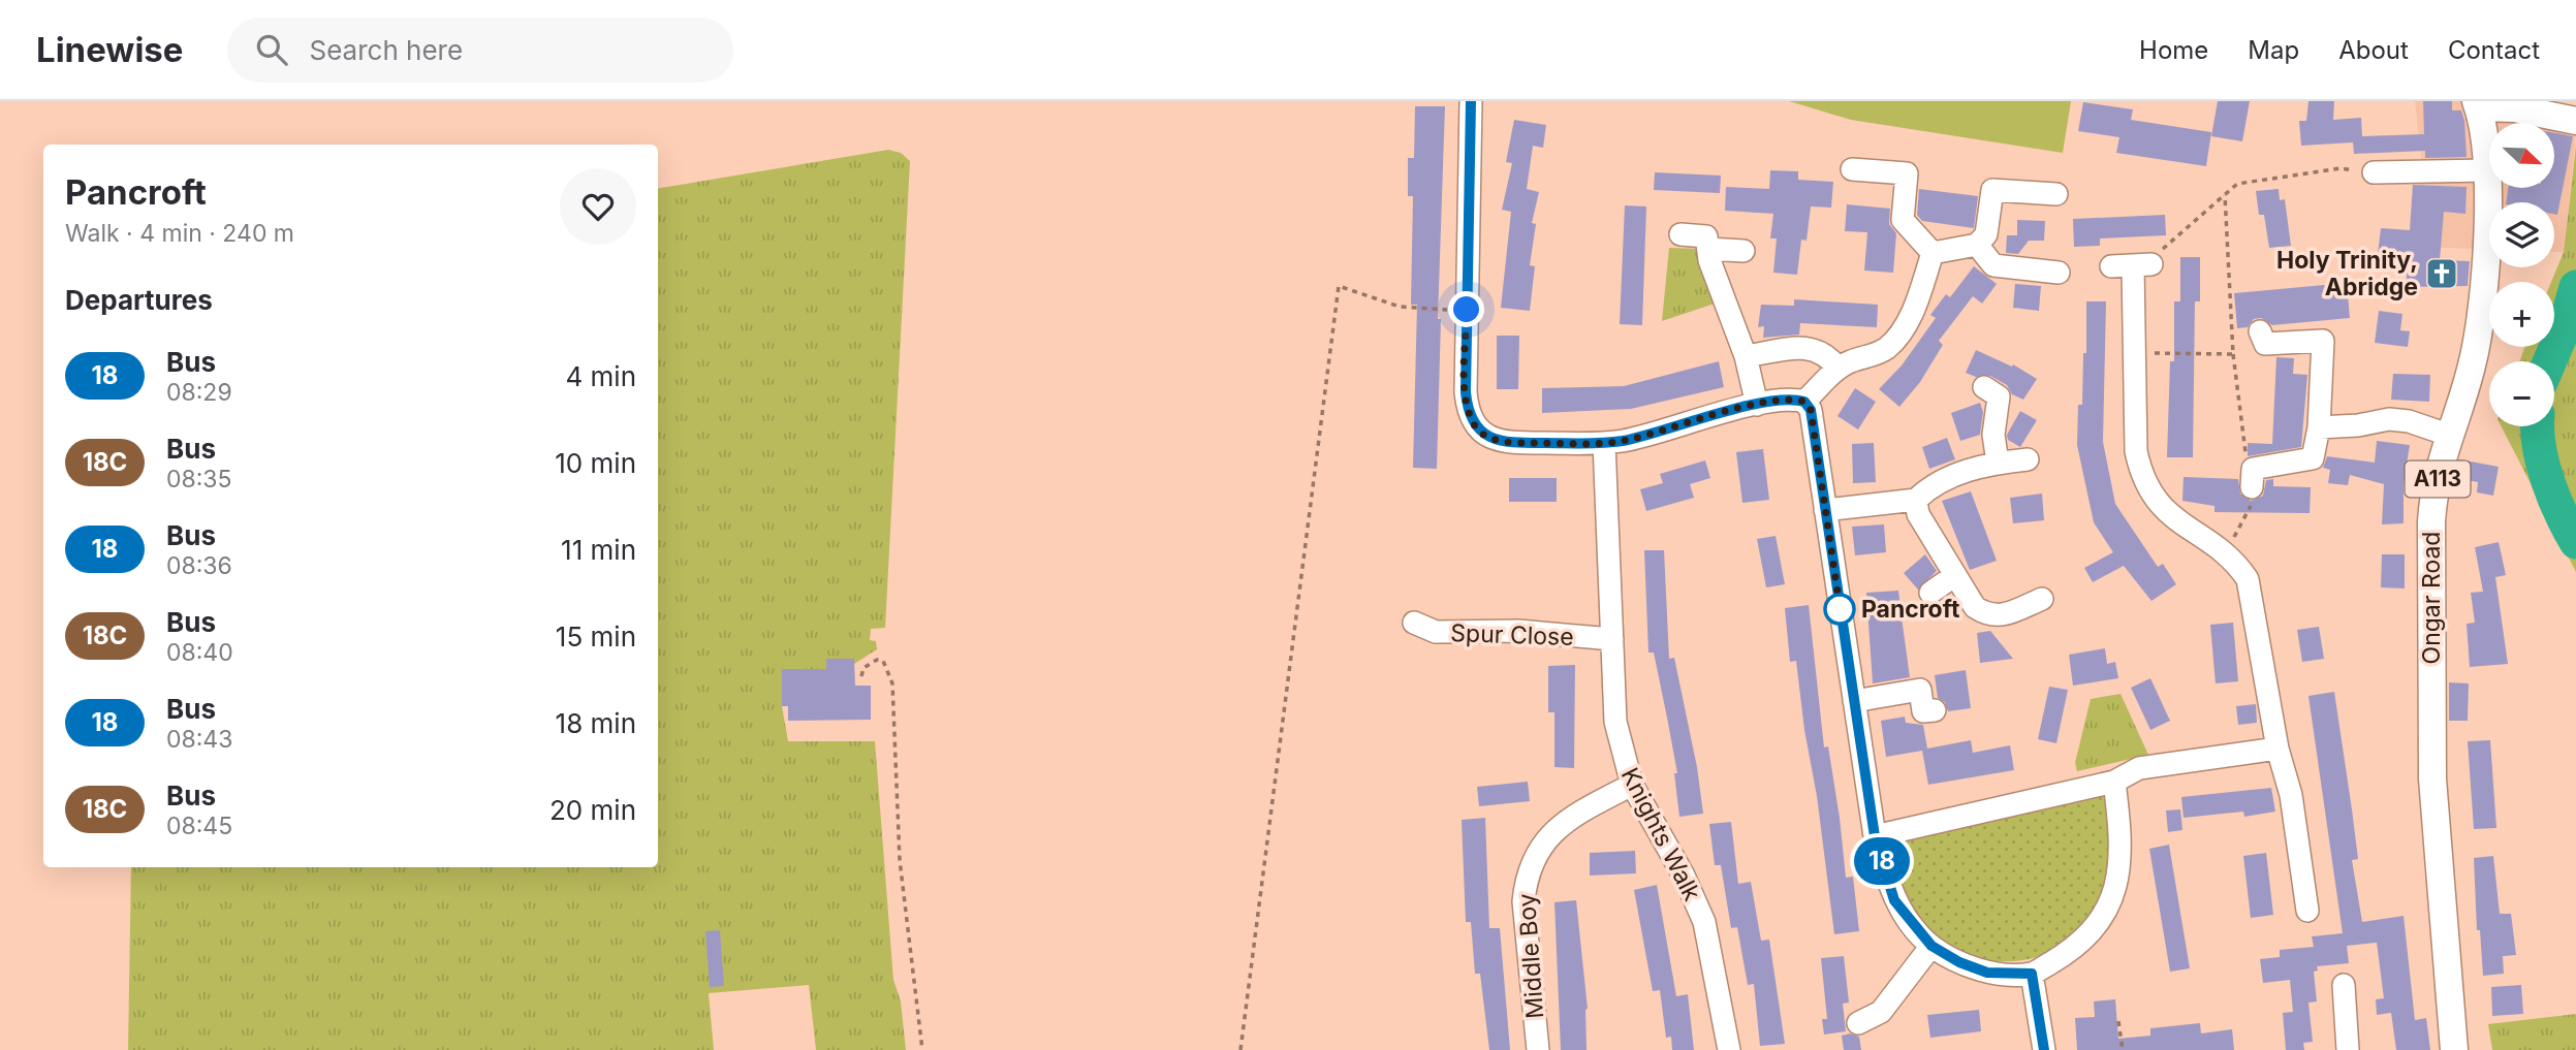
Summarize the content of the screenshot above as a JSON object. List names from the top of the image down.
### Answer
{
  "streets": {
    "main road": ["A113", "Ongar Road"],
    "street": ["Spur Close", "Knights Walk", "Middle Boy"]
  },
  "crossings": [
    ["Spur Close", "Knights Walk"],
    ["Knights Walk", "Middle Boy"]
  ],
  "places": {
    "church": ["Holy Trinity, Abridge"],
    "other": ["Pancroft"]
  },
  "lines": ["bus line 18"],
  "north": "bottom right",
  "page": {
    "header": "Linewise",
    "search": "Search here",
    "nav": [
      "Home",
      "Map",
      "About",
      "Contact"
    ],
    "on_map": "18",
    "map_buttons": ["+", "−"],
    "heading": [
      ["Pancroft", "Walk · 4 min · 240 m"],
      "Departures"
    ],
    "list": [
      {
        "mark": "18",
        "name": "Bus",
        "note": "08:29",
        "value": "4 min"
      },
      {
        "mark": "18C",
        "name": "Bus",
        "note": "08:35",
        "value": "10 min"
      },
      {
        "mark": "18",
        "name": "Bus",
        "note": "08:36",
        "value": "11 min"
      },
      {
        "mark": "18C",
        "name": "Bus",
        "note": "08:40",
        "value": "15 min"
      },
      {
        "mark": "18",
        "name": "Bus",
        "note": "08:43",
        "value": "18 min"
      },
      {
        "mark": "18C",
        "name": "Bus",
        "note": "08:45",
        "value": "20 min"
      }
    ]
  }
}
